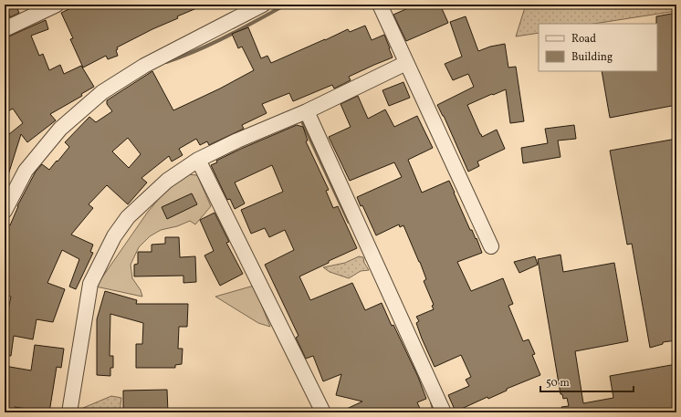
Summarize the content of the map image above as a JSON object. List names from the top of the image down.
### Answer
{
  "legend": ["Road", "Building"],
  "scale_bar": "50 m"
}
